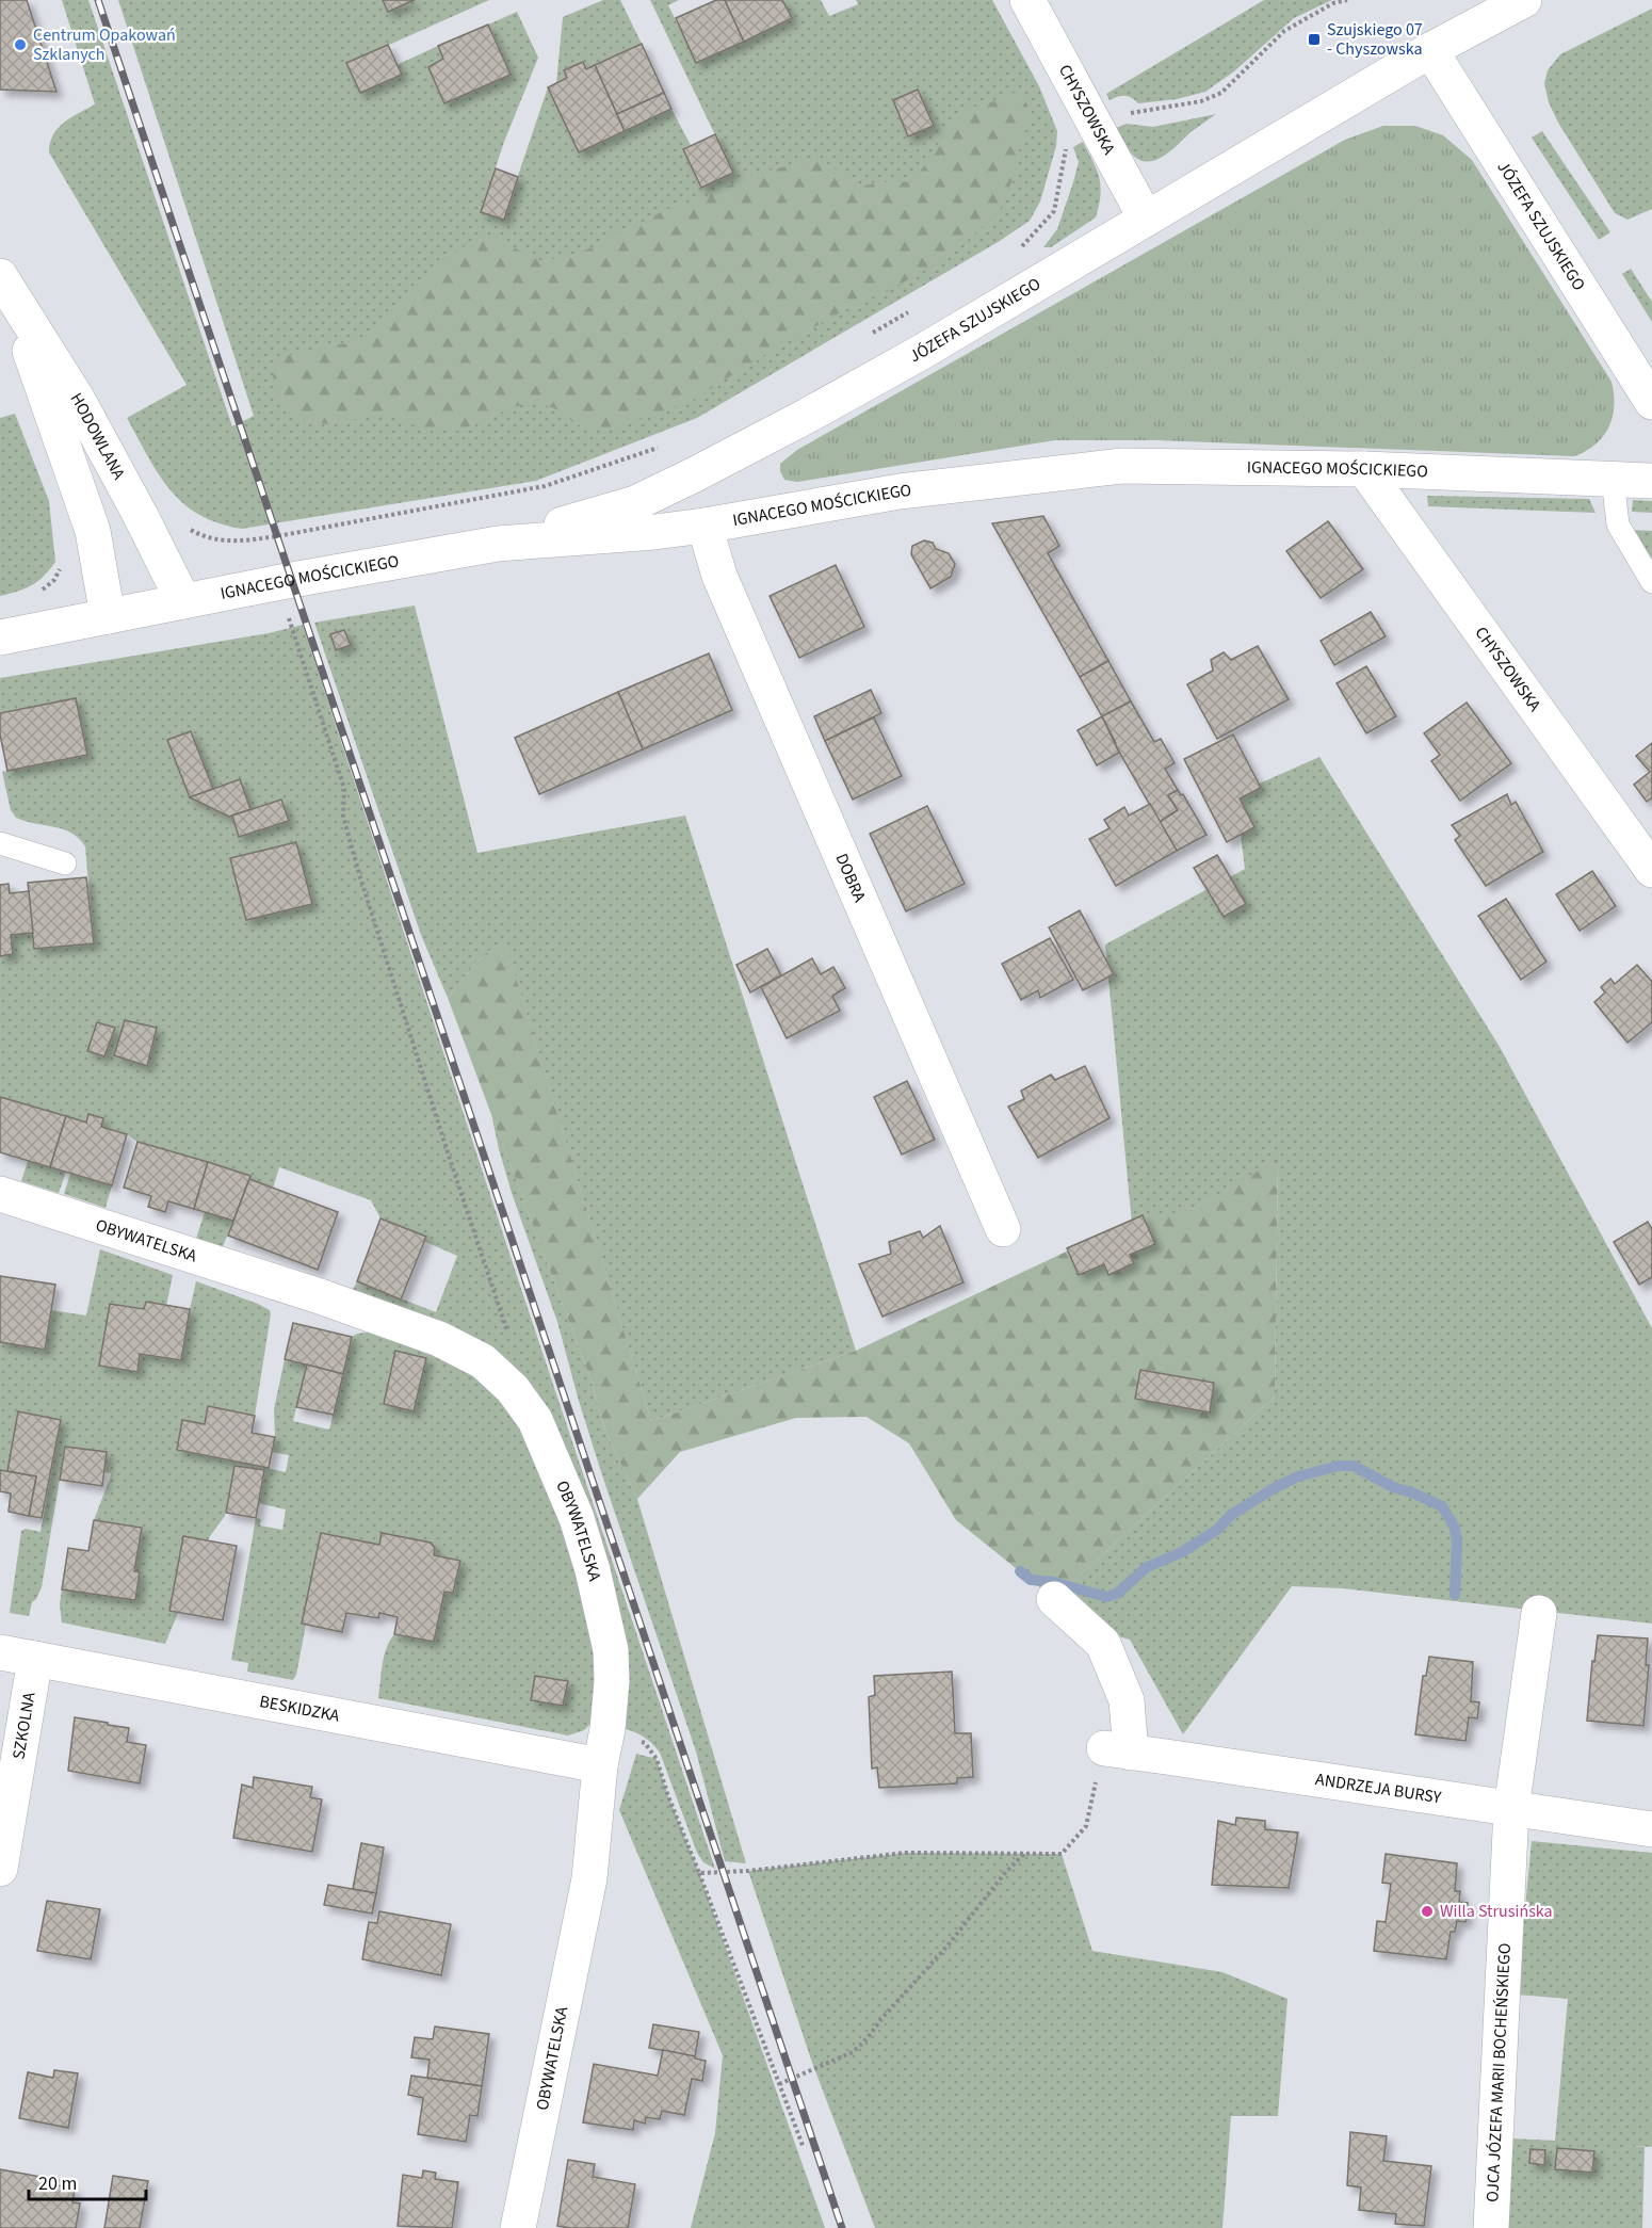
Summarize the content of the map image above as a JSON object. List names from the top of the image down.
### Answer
{
  "streets": {
    "street": [
      "CHYSZOWSKA",
      "JÓZEFA SZUJSKIEGO",
      "HODOWLANA",
      "IGNACEGO MOŚCICKIEGO",
      "DOBRA",
      "OBYWATELSKA",
      "BESKIDZKA",
      "SZKOLNA",
      "ANDRZEJA BURSY",
      "OJCA JÓZEFA MARII BOCHEŃSKIEGO"
    ]
  },
  "crossings": [
    ["CHYSZOWSKA", "JÓZEFA SZUJSKIEGO"],
    ["CHYSZOWSKA", "IGNACEGO MOŚCICKIEGO"],
    ["JÓZEFA SZUJSKIEGO", "IGNACEGO MOŚCICKIEGO"],
    ["HODOWLANA", "IGNACEGO MOŚCICKIEGO"],
    ["IGNACEGO MOŚCICKIEGO", "DOBRA"],
    ["OBYWATELSKA", "BESKIDZKA"],
    ["BESKIDZKA", "SZKOLNA"],
    ["ANDRZEJA BURSY", "OJCA JÓZEFA MARII BOCHEŃSKIEGO"]
  ],
  "places": {
    "transit": ["Szujskiego 07 - Chyszowska"],
    "other": ["Centrum Opakowań Szklanych", "Willa Strusińska"]
  },
  "scale_bar": "20 m"
}
